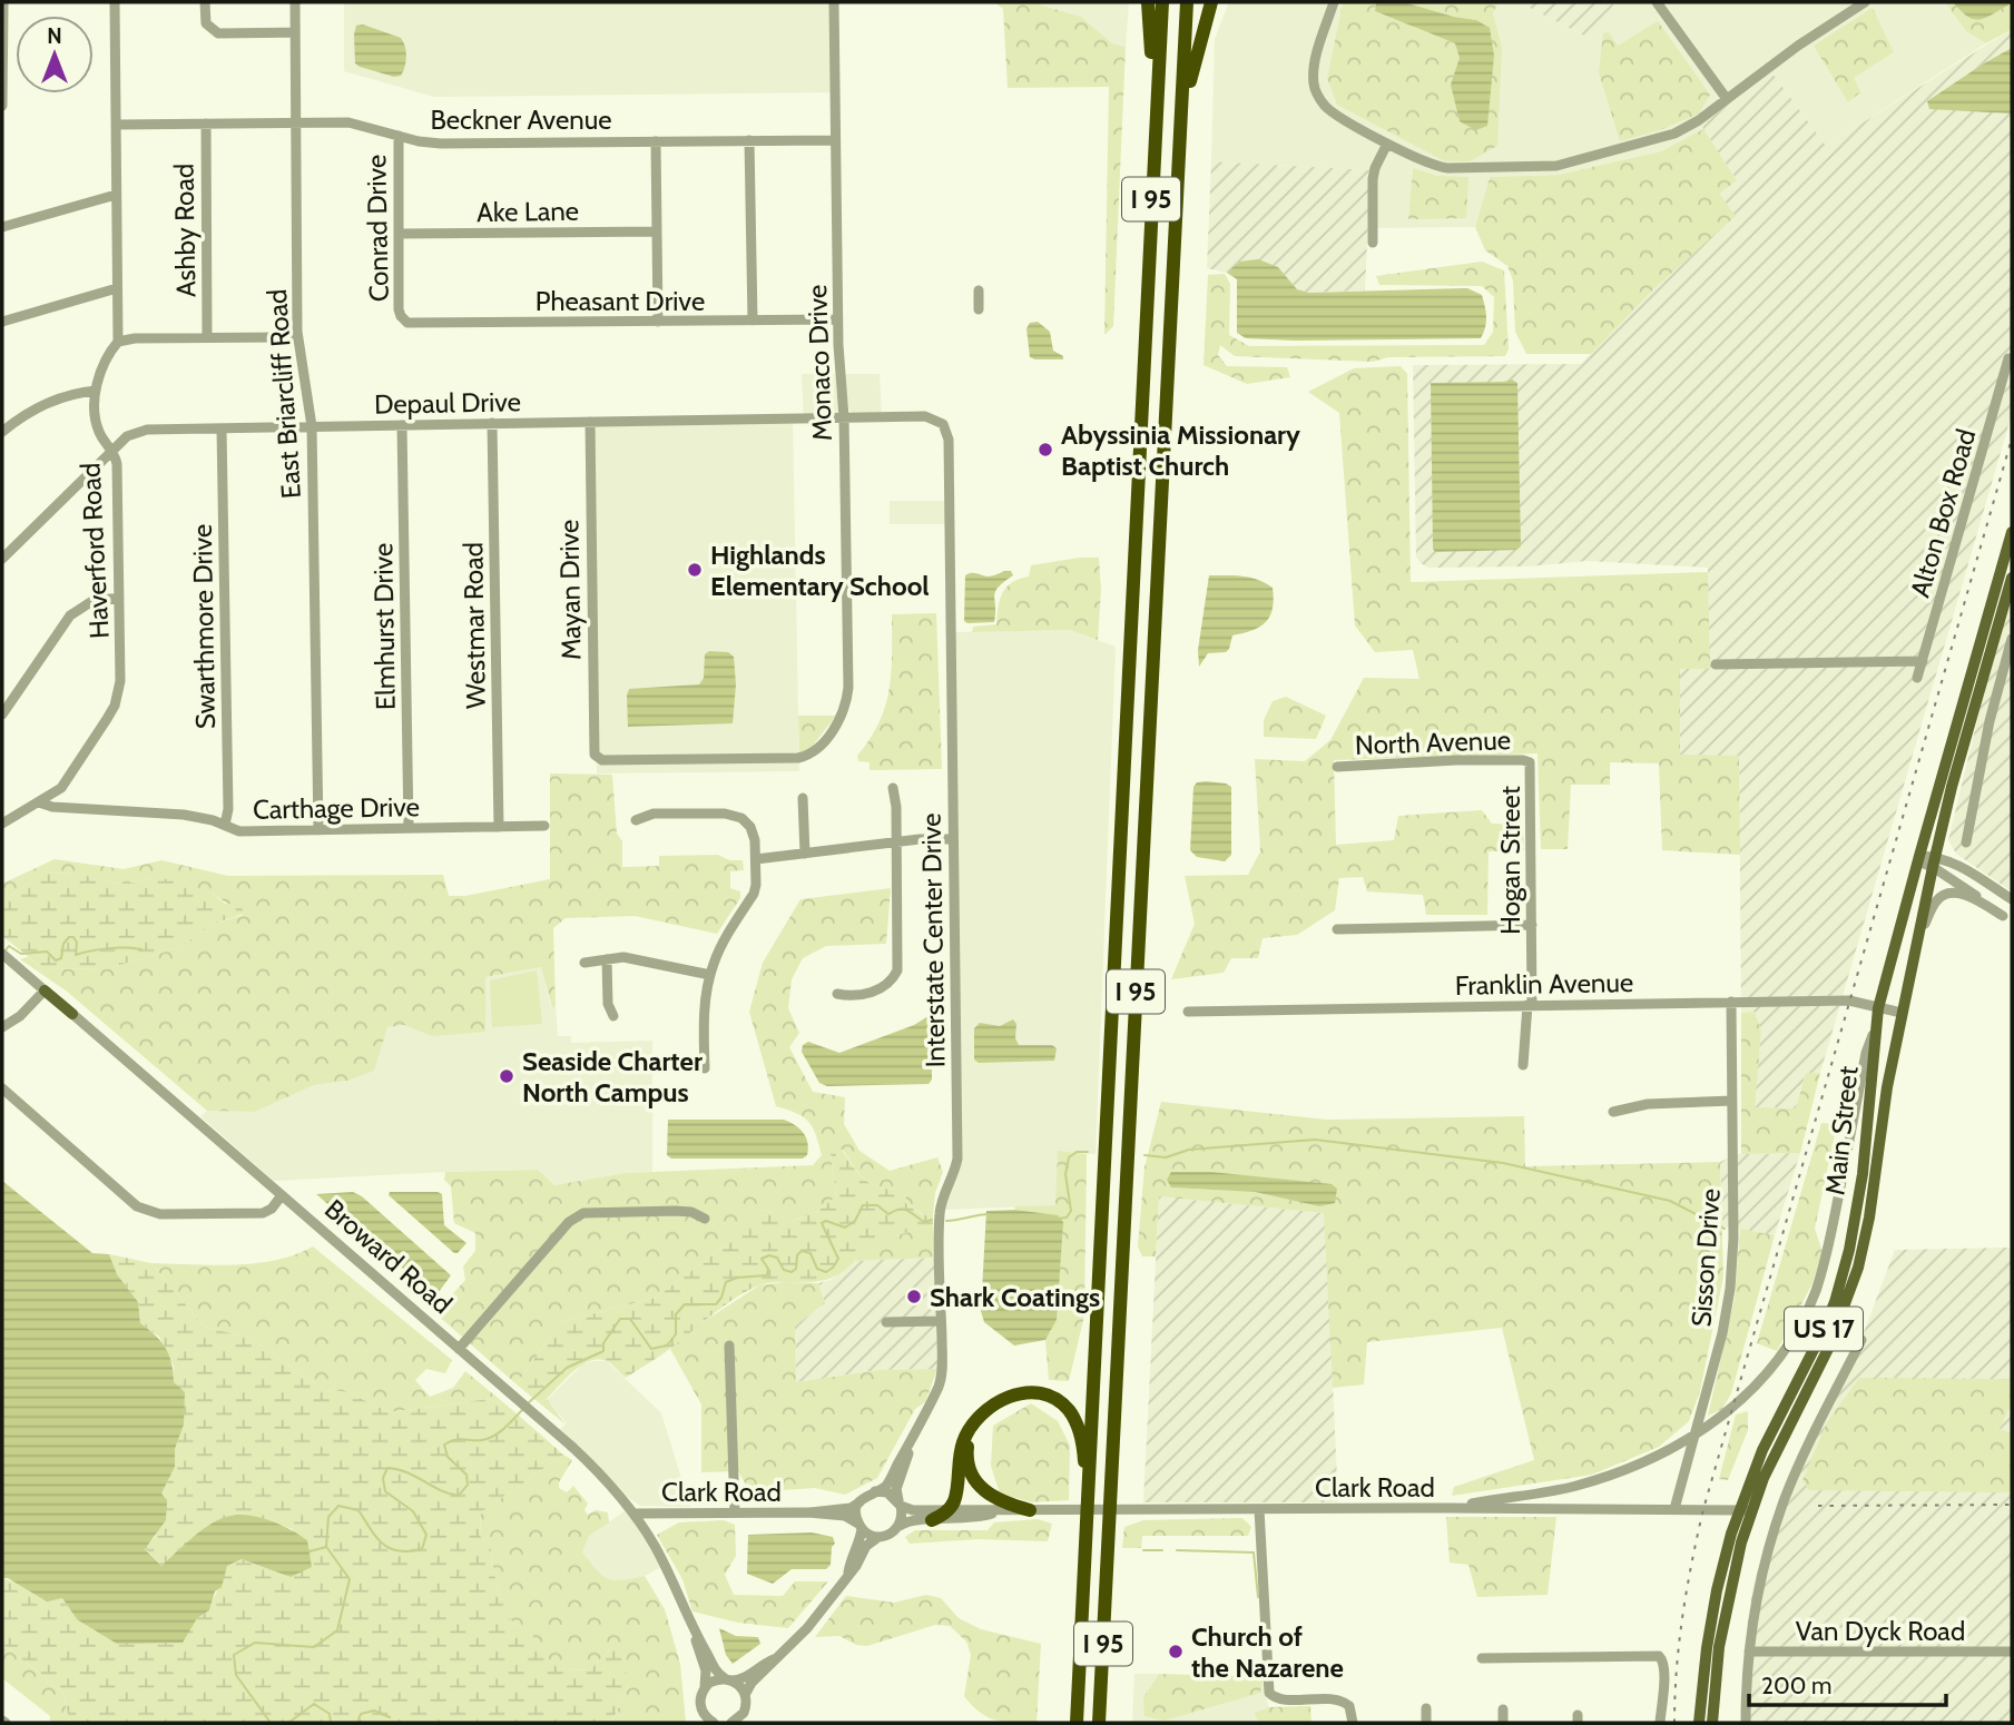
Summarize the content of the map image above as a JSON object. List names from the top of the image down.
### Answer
{
  "streets": {
    "highway": ["I 95"],
    "main road": ["Main Street", "Broward Road", "US 17"],
    "street": [
      "Beckner Avenue",
      "Ake Lane",
      "Conrad Drive",
      "Ashby Road",
      "Pheasant Drive",
      "Monaco Drive",
      "East Briarcliff Road",
      "Depaul Drive",
      "Alton Box Road",
      "Haverford Road",
      "Mayan Drive",
      "Westmar Road",
      "Swarthmore Drive",
      "Elmhurst Drive",
      "North Avenue",
      "Carthage Drive",
      "Hogan Street",
      "Interstate Center Drive",
      "Franklin Avenue",
      "Sisson Drive",
      "Clark Road",
      "Van Dyck Road"
    ]
  },
  "crossings": [
    ["Beckner Avenue", "Conrad Drive"],
    ["Beckner Avenue", "Ashby Road"],
    ["Beckner Avenue", "Monaco Drive"],
    ["Beckner Avenue", "East Briarcliff Road"],
    ["Beckner Avenue", "Haverford Road"],
    ["Ake Lane", "Conrad Drive"],
    ["Conrad Drive", "Pheasant Drive"],
    ["Pheasant Drive", "Monaco Drive"],
    ["Monaco Drive", "Depaul Drive"],
    ["Monaco Drive", "Mayan Drive"],
    ["East Briarcliff Road", "Depaul Drive"],
    ["East Briarcliff Road", "Carthage Drive"],
    ["Depaul Drive", "Haverford Road"],
    ["Depaul Drive", "Mayan Drive"],
    ["Depaul Drive", "Westmar Road"],
    ["Depaul Drive", "Swarthmore Drive"],
    ["Depaul Drive", "Elmhurst Drive"],
    ["Depaul Drive", "Interstate Center Drive"],
    ["Haverford Road", "Carthage Drive"],
    ["Westmar Road", "Carthage Drive"],
    ["Swarthmore Drive", "Carthage Drive"],
    ["Elmhurst Drive", "Carthage Drive"],
    ["North Avenue", "Hogan Street"],
    ["Hogan Street", "Franklin Avenue"],
    ["Interstate Center Drive", "Clark Road"],
    ["Franklin Avenue", "Main Street"],
    ["Franklin Avenue", "Sisson Drive"],
    ["Main Street", "Clark Road"],
    ["Broward Road", "Clark Road"],
    ["Sisson Drive", "Clark Road"]
  ],
  "places": [
    "Abyssinia Missionary Baptist Church",
    "Highlands Elementary School",
    "Seaside Charter North Campus",
    "Shark Coatings",
    "Church of the Nazarene"
  ],
  "scale_bar": "200 m",
  "north": "top"
}
